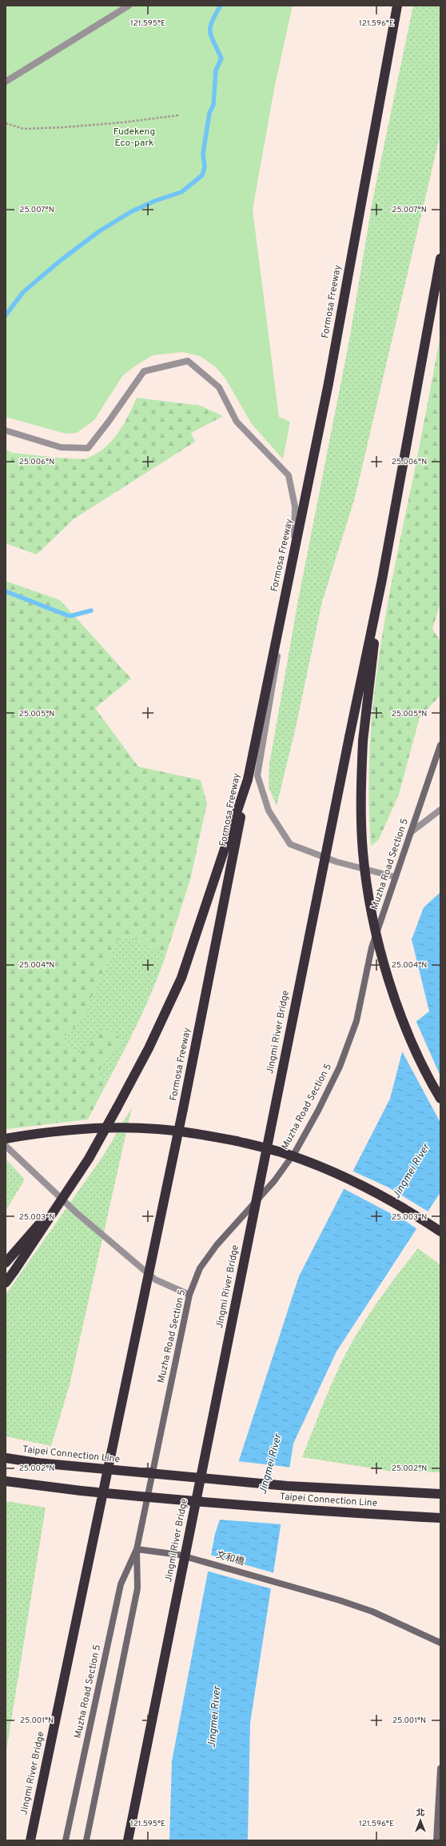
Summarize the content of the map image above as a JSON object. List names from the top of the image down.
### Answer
{
  "streets": {
    "highway": ["Formosa Freeway", "Jingmi River Bridge", "Taipei Connection Line"],
    "main road": ["Muzha Road Section 5", "文和橋"]
  },
  "crossings": [
    ["Formosa Freeway", "Jingmi River Bridge"],
    ["Muzha Road Section 5", "文和橋"]
  ],
  "water": ["Jingmei River"],
  "parks": ["Fudekeng Eco-park"],
  "north": "top",
  "coordinates": [
    "121.595°E",
    "121.596°E",
    "25.007°N",
    "25.006°N",
    "25.005°N",
    "25.004°N",
    "25.003°N",
    "25.002°N",
    "25.001°N"
  ]
}
